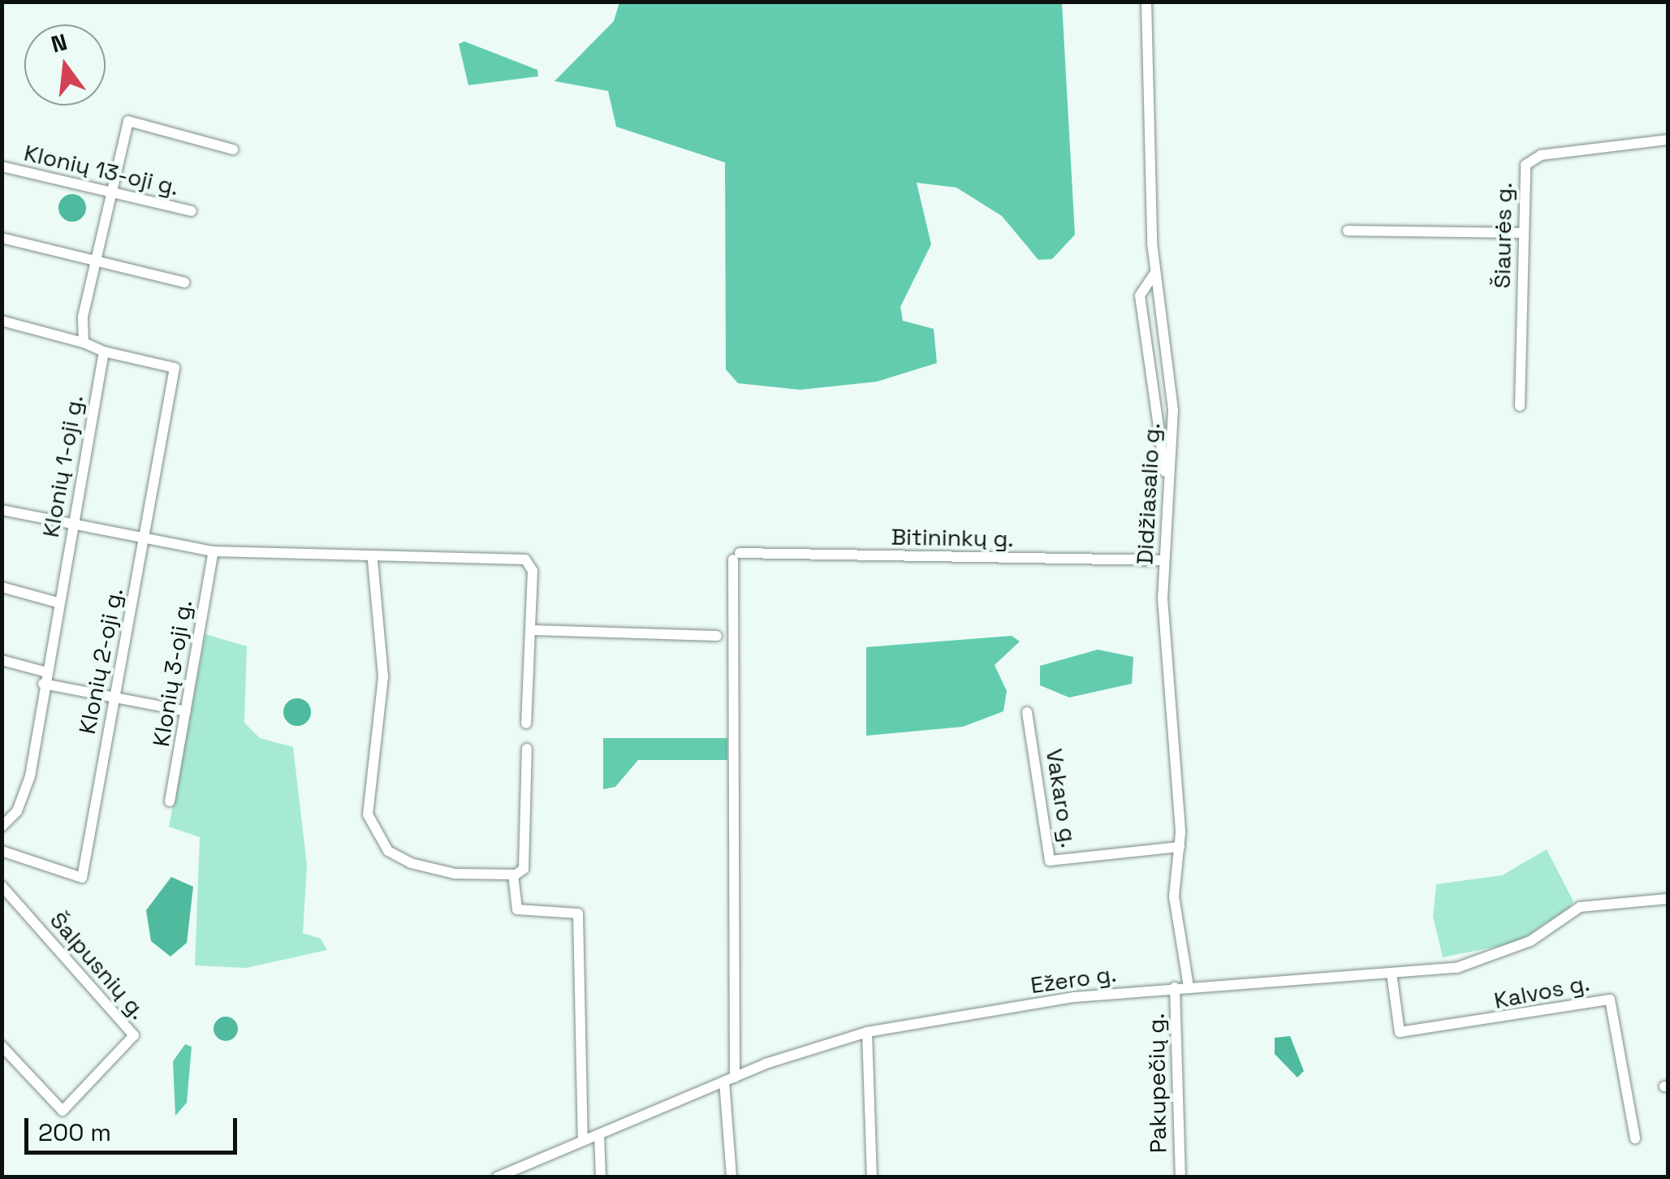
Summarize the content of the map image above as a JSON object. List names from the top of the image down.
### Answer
{
  "streets": {
    "street": [
      "Klonių 13-oji g.",
      "Šiaurės g.",
      "Klonių 1-oji g.",
      "Didžiasalio g.",
      "Bitininkų g.",
      "Klonių 2-oji g.",
      "Klonių 3-oji g.",
      "Vakaro g.",
      "Šalpusnių g.",
      "Ežero g.",
      "Kalvos g.",
      "Pakupečių g."
    ]
  },
  "crossings": [
    ["Klonių 1-oji g.", "Klonių 2-oji g."],
    ["Didžiasalio g.", "Bitininkų g."],
    ["Didžiasalio g.", "Vakaro g."],
    ["Didžiasalio g.", "Ežero g."],
    ["Bitininkų g.", "Ežero g."],
    ["Ežero g.", "Kalvos g."],
    ["Ežero g.", "Pakupečių g."]
  ],
  "scale_bar": "200 m",
  "north": "top"
}
